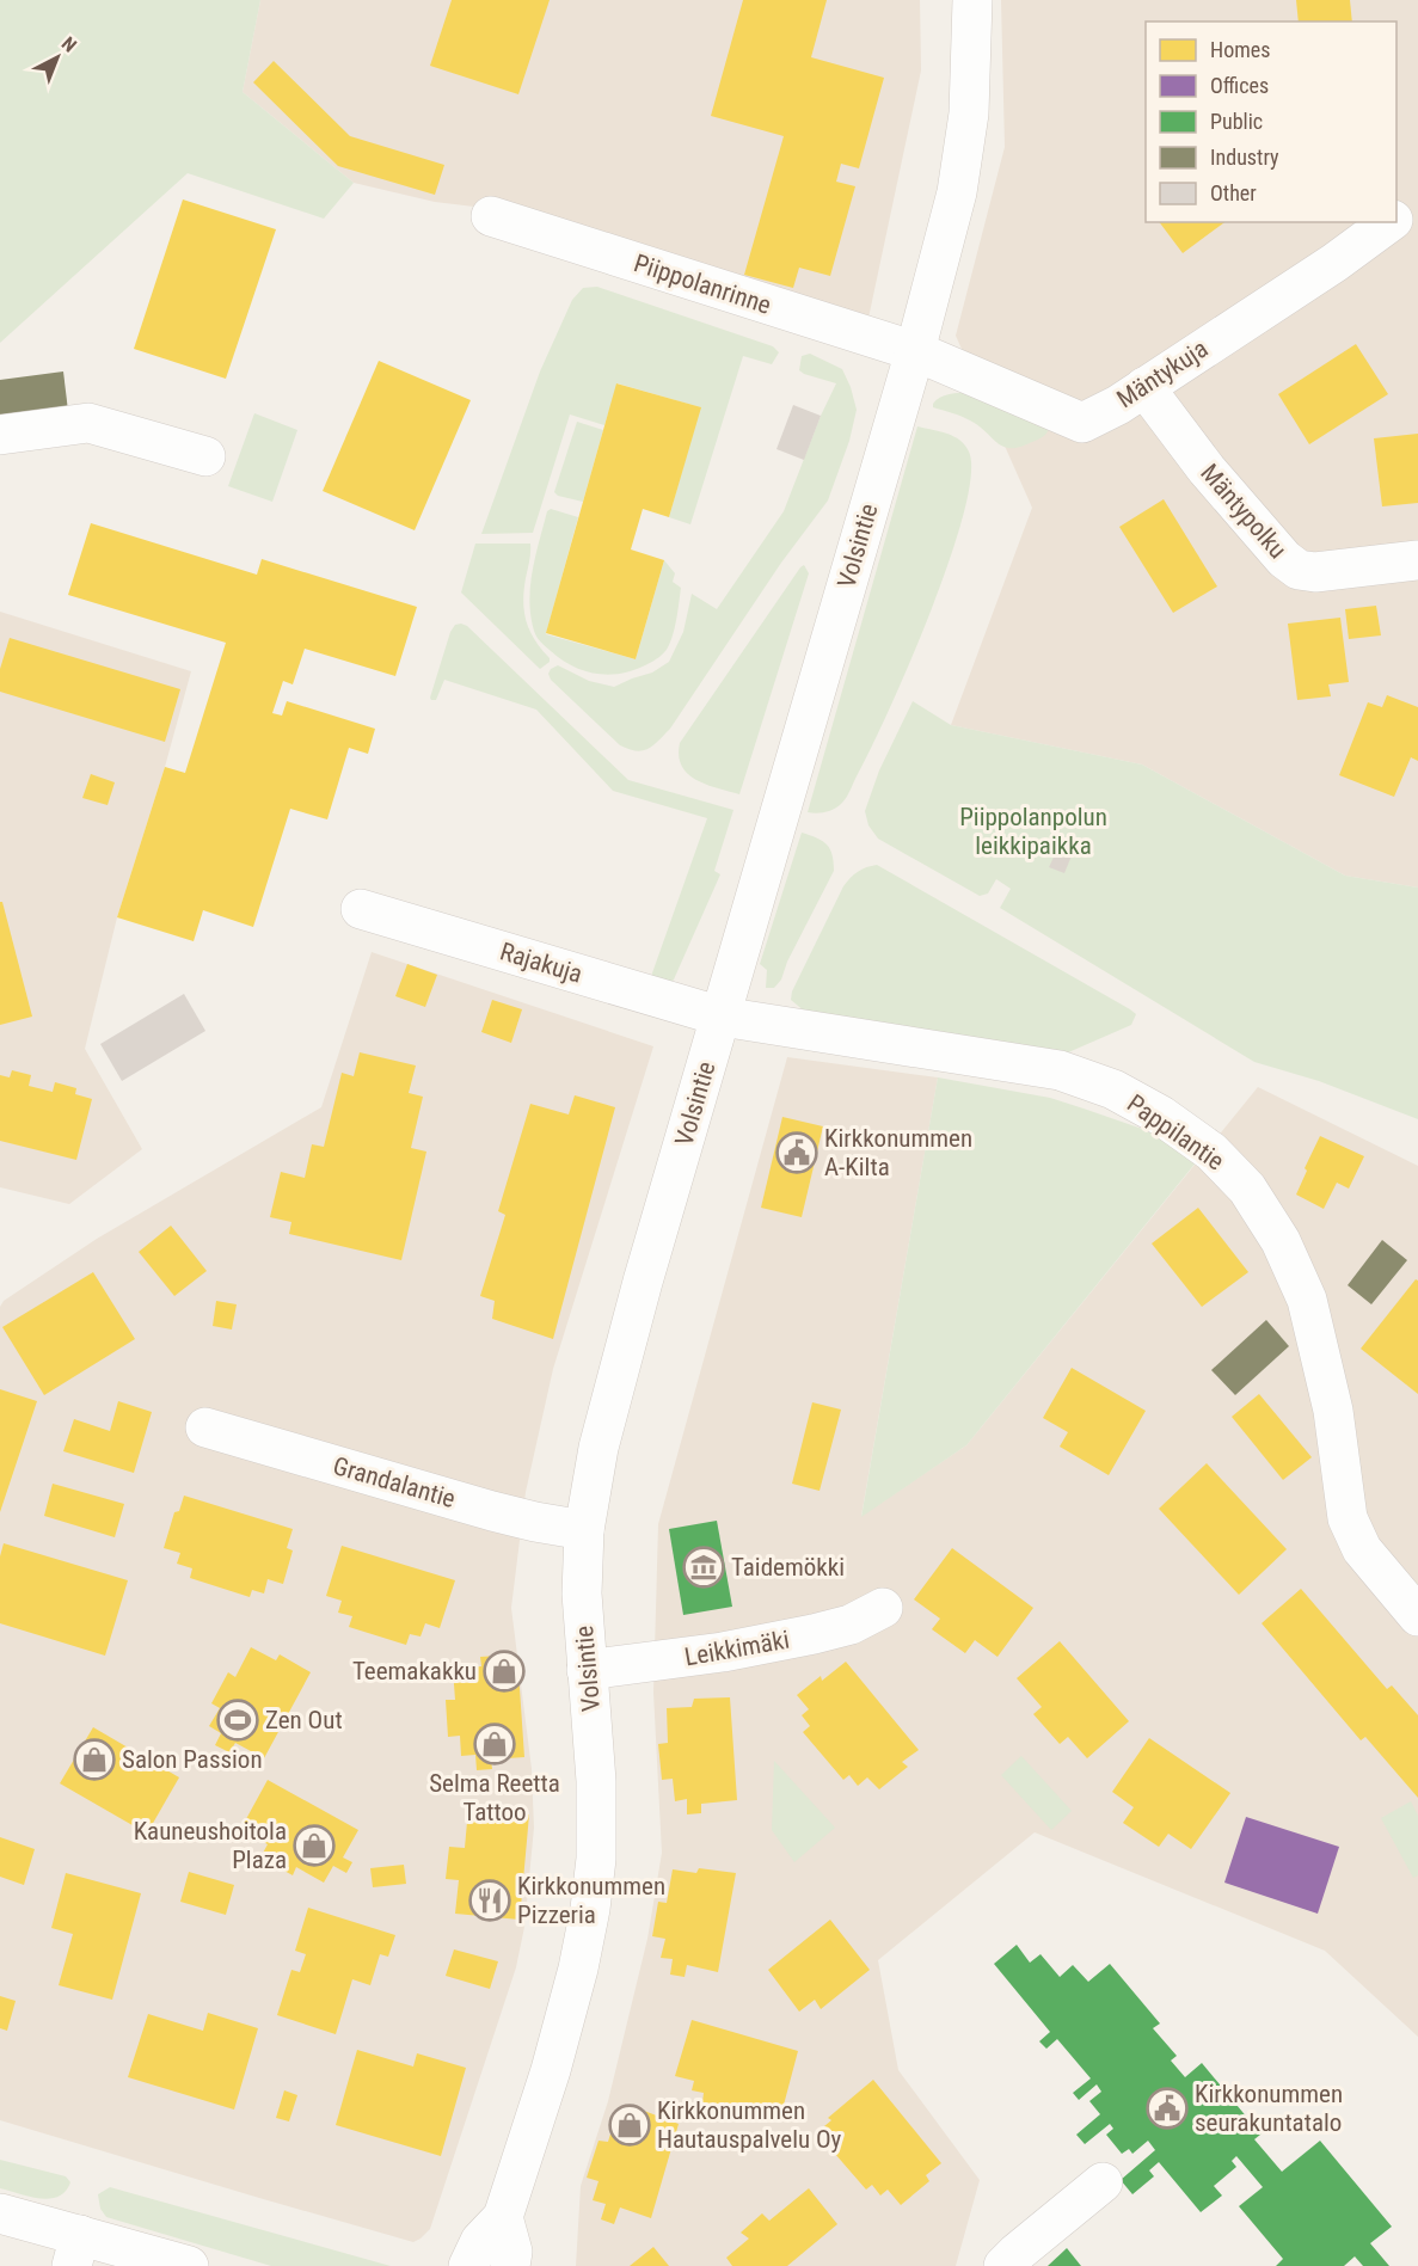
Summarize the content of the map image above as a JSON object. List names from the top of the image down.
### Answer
{
  "streets": {
    "street": [
      "Piippolanrinne",
      "Mäntykuja",
      "Mäntypolku",
      "Volsintie",
      "Rajakuja",
      "Pappilantie",
      "Grandalantie",
      "Leikkimäki"
    ]
  },
  "crossings": [
    ["Piippolanrinne", "Mäntykuja"],
    ["Piippolanrinne", "Volsintie"],
    ["Mäntykuja", "Mäntypolku"],
    ["Mäntykuja", "Volsintie"],
    ["Volsintie", "Rajakuja"],
    ["Volsintie", "Pappilantie"],
    ["Volsintie", "Grandalantie"],
    ["Volsintie", "Leikkimäki"],
    ["Rajakuja", "Pappilantie"]
  ],
  "parks": ["Piippolanpolun leikkipaikka"],
  "places": {
    "public building": ["Kirkkonummen A-Kilta", "Kirkkonummen seurakuntatalo"],
    "museum": ["Taidemökki"],
    "shop": [
      "Teemakakku",
      "Selma Reetta Tattoo",
      "Salon Passion",
      "Kauneushoitola Plaza",
      "Kirkkonummen Hautauspalvelu Oy"
    ],
    "sports": ["Zen Out"],
    "restaurant": ["Kirkkonummen Pizzeria"]
  },
  "legend": [
    "Homes",
    "Offices",
    "Public",
    "Industry",
    "Other"
  ],
  "north": "top right"
}
